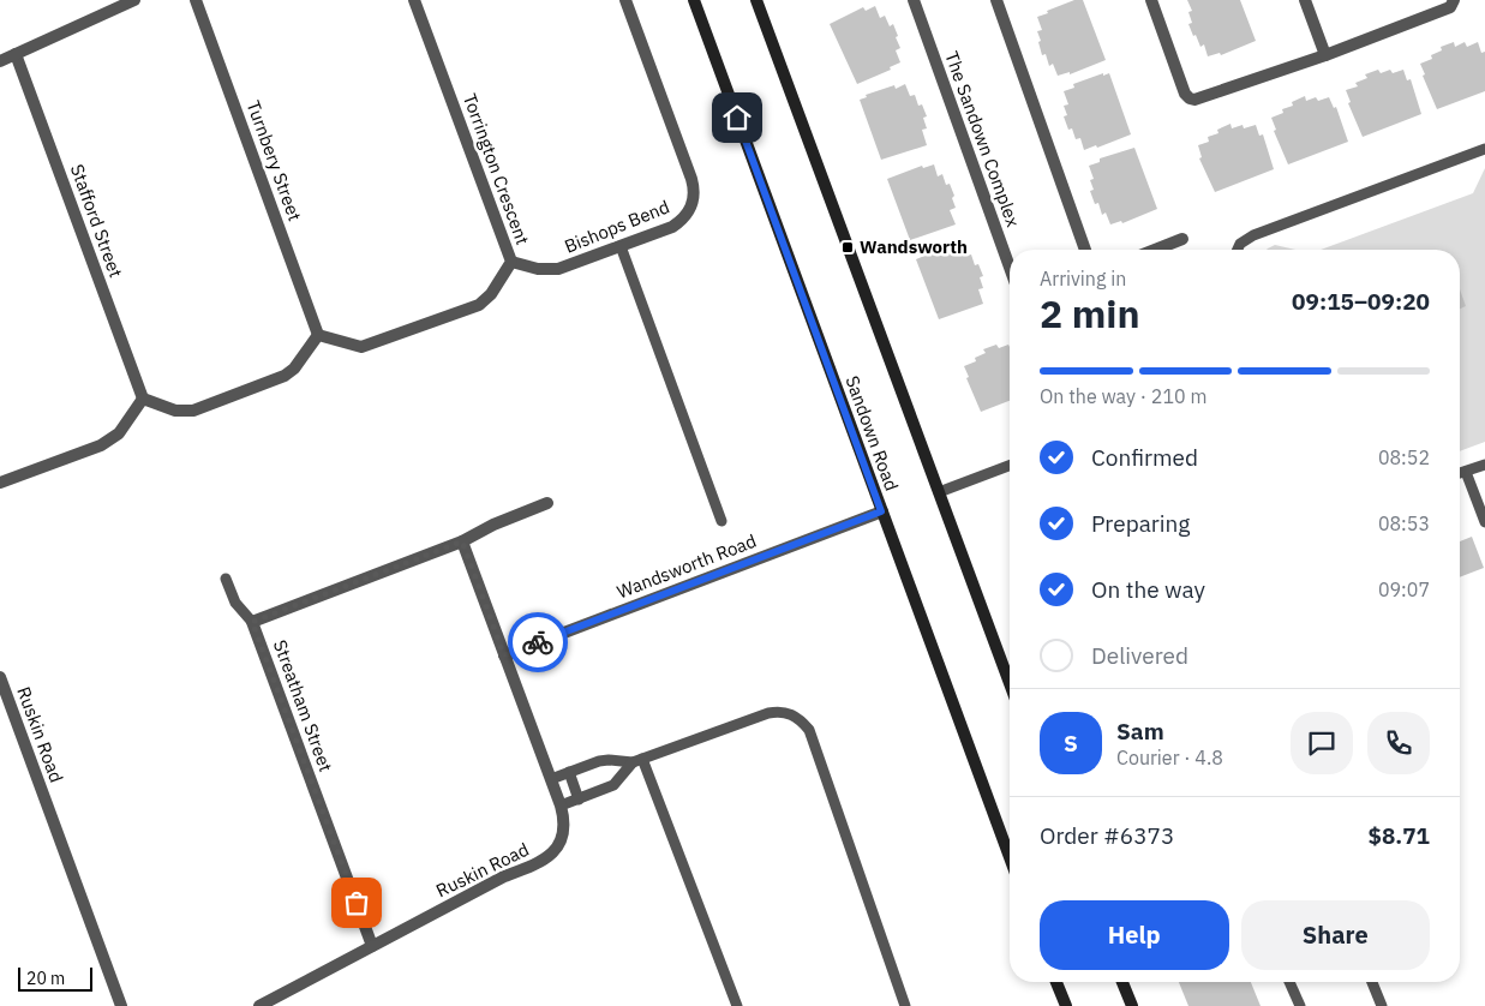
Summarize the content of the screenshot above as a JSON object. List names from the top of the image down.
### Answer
{
  "streets": {
    "main road": ["Sandown Road"],
    "street": [
      "The Sandown Complex",
      "Turnbery Street",
      "Torrington Crescent",
      "Stafford Street",
      "Bishops Bend",
      "Wandsworth Road",
      "Streatham Street",
      "Ruskin Road"
    ]
  },
  "crossings": [
    ["Turnbery Street", "Torrington Crescent"],
    ["Torrington Crescent", "Bishops Bend"],
    ["Sandown Road", "Wandsworth Road"],
    ["Wandsworth Road", "Ruskin Road"],
    ["Streatham Street", "Ruskin Road"]
  ],
  "places": {
    "transit": ["Wandsworth"]
  },
  "scale_bar": "20 m",
  "page": {
    "heading": ["2 min", "Arriving in", "09:15–09:20"],
    "panel": [
      "Sam",
      "Courier · 4.8",
      "Order #6373",
      "$8.71"
    ],
    "bar": "On the way · 210 m",
    "list": [
      ["Confirmed", "08:52"],
      ["Preparing", "08:53"],
      ["On the way", "09:07"],
      "Delivered"
    ],
    "round": "S",
    "buttons": ["Help", "Share"],
    "scale": "20 m"
  }
}
